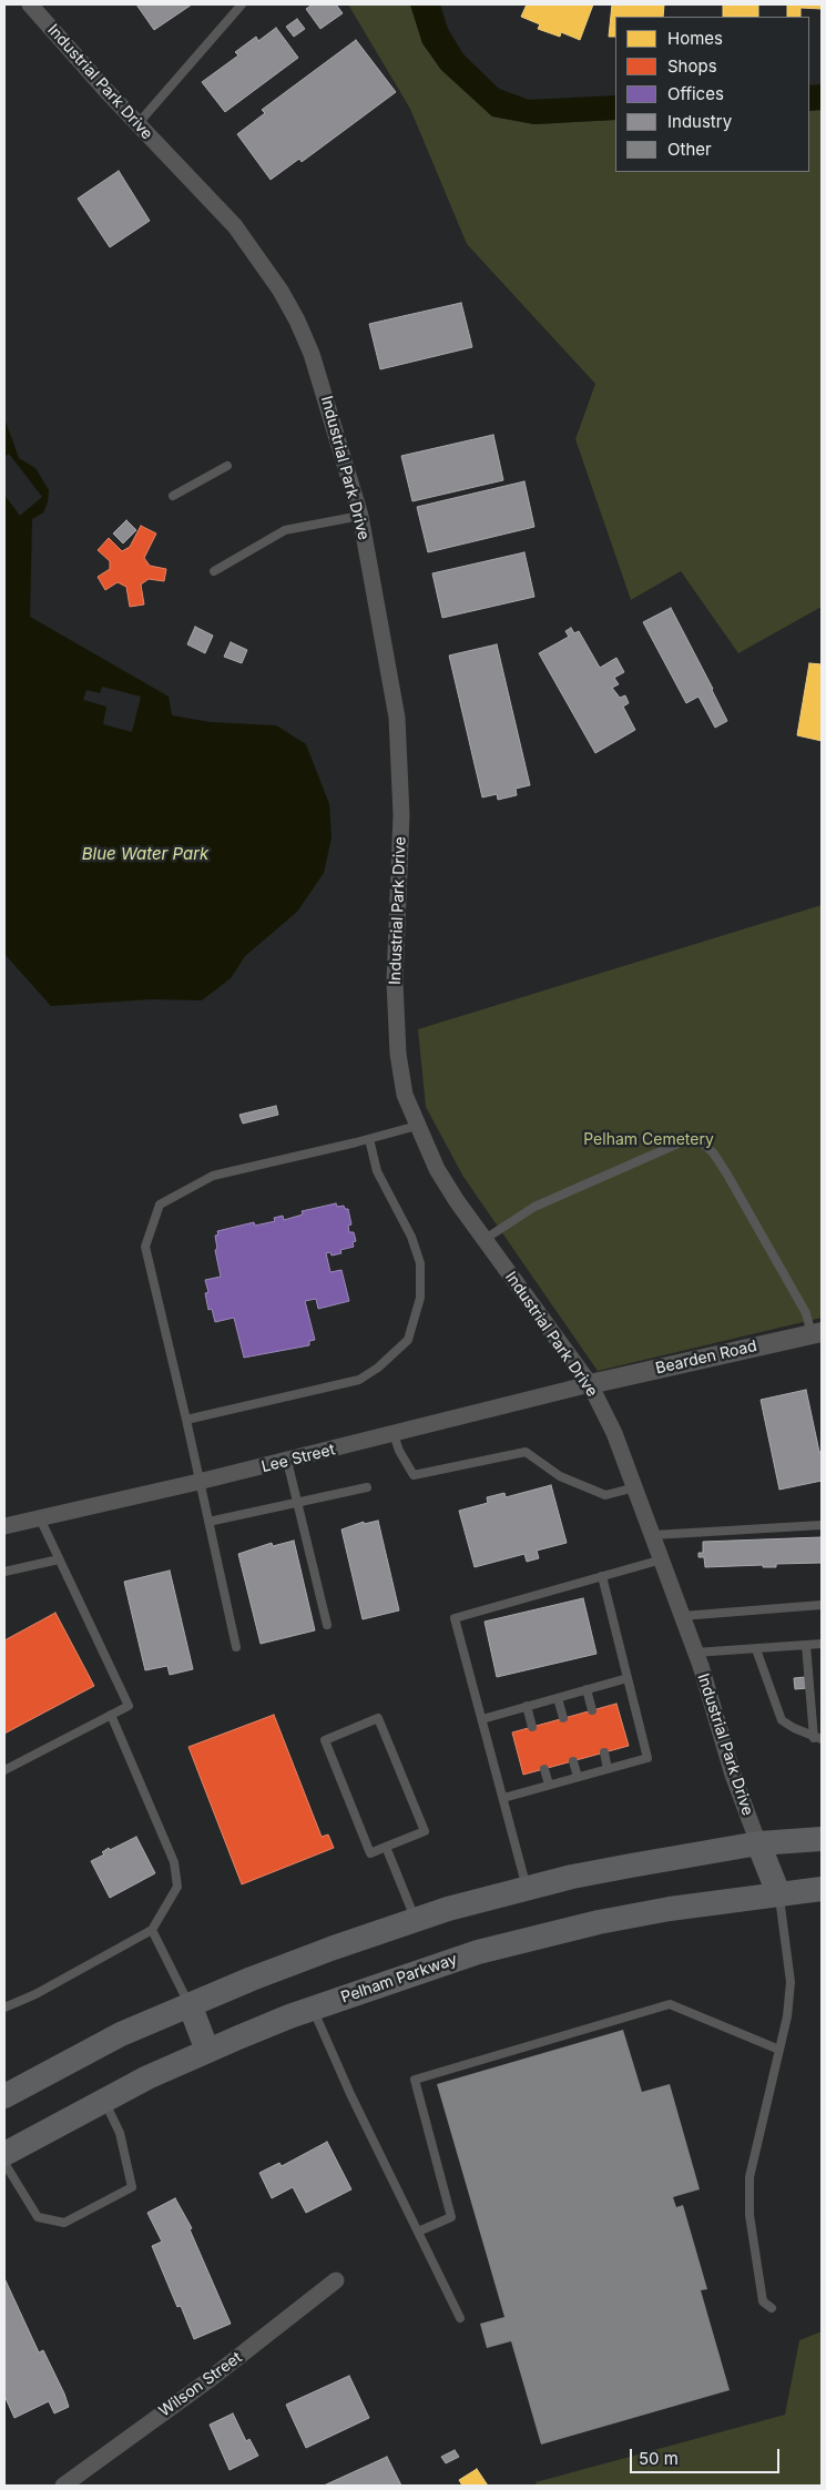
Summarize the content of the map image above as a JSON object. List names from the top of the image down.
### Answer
{
  "streets": {
    "main road": ["Pelham Parkway"],
    "street": [
      "Industrial Park Drive",
      "Bearden Road",
      "Lee Street",
      "Wilson Street"
    ]
  },
  "crossings": [
    ["Industrial Park Drive", "Bearden Road"],
    ["Industrial Park Drive", "Lee Street"],
    ["Bearden Road", "Lee Street"]
  ],
  "water": ["Blue Water Park"],
  "parks": ["Pelham Cemetery"],
  "legend": [
    "Homes",
    "Shops",
    "Offices",
    "Industry",
    "Other"
  ],
  "scale_bar": "50 m"
}
